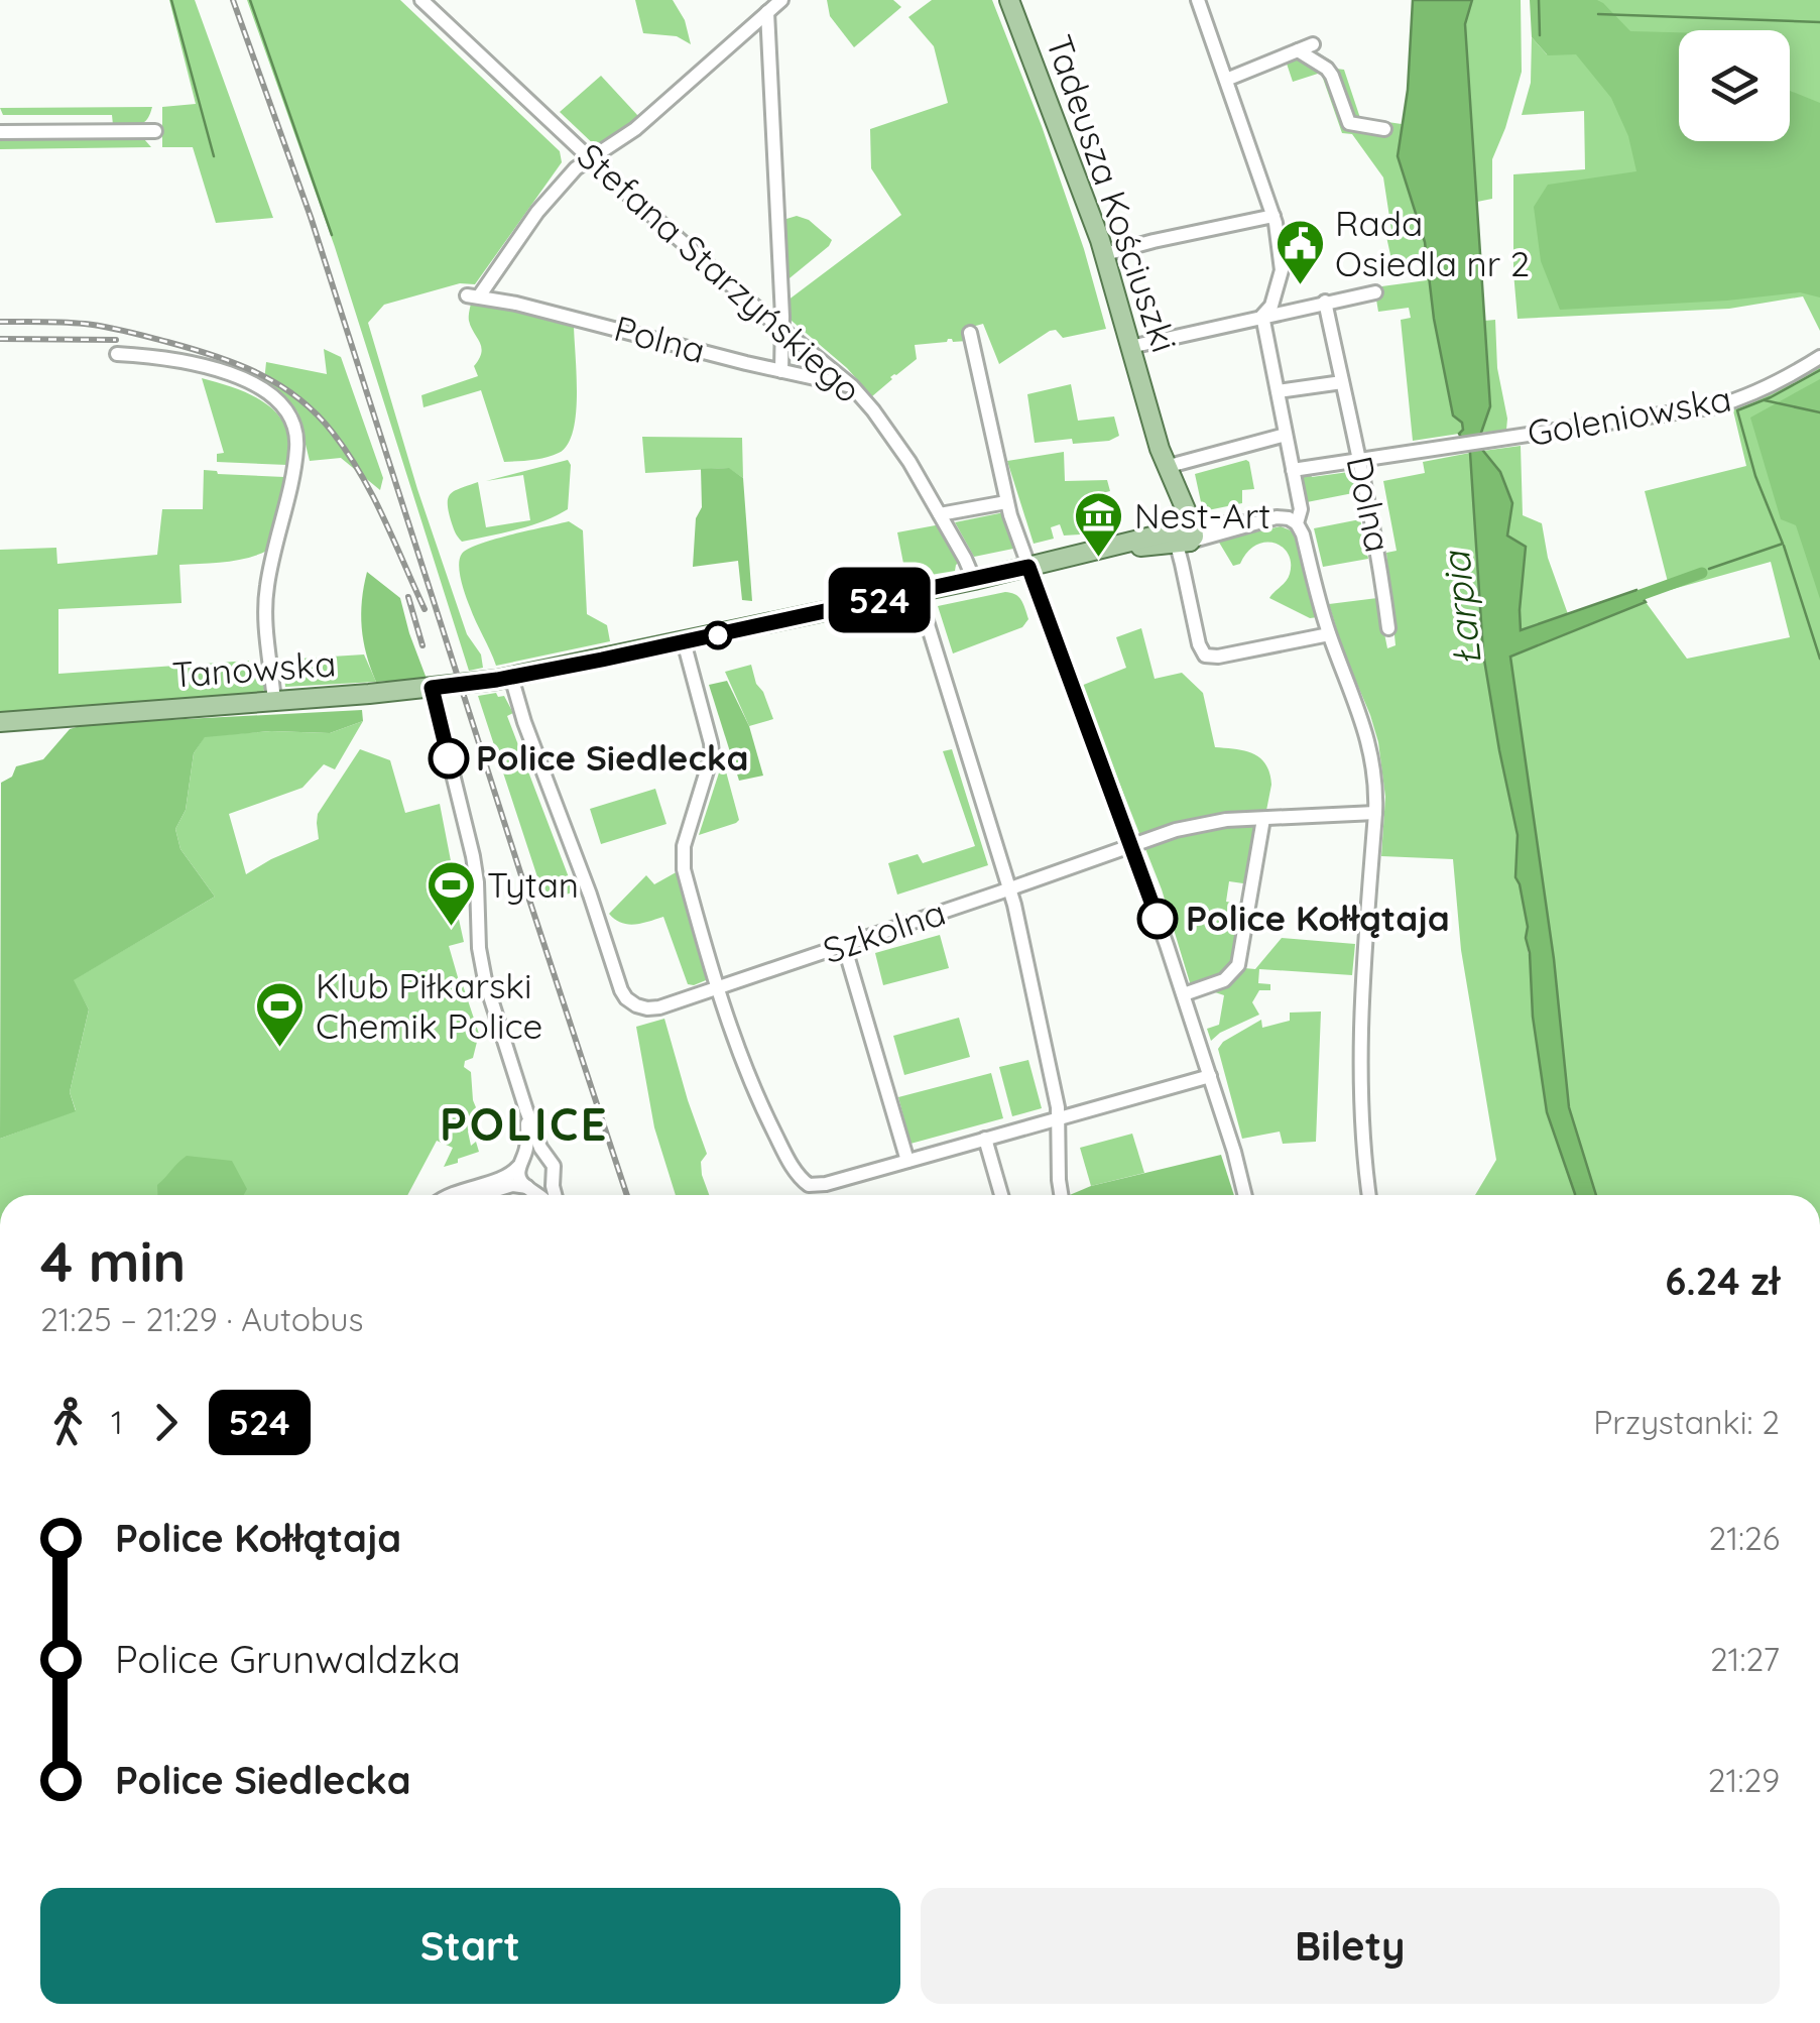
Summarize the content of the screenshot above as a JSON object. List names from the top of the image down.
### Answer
{
  "streets": {
    "main road": ["Tadeusza Kościuszki", "Tanowska"],
    "street": [
      "Stefana Starzyńskiego",
      "Polna",
      "Goleniowska",
      "Dolna",
      "Szkolna"
    ]
  },
  "crossings": [
    ["Tadeusza Kościuszki", "Tanowska"],
    ["Stefana Starzyńskiego", "Polna"],
    ["Stefana Starzyńskiego", "Tanowska"],
    ["Goleniowska", "Dolna"],
    ["Tanowska", "Szkolna"]
  ],
  "districts": ["POLICE"],
  "water": ["Łarpia"],
  "places": {
    "public building": ["Rada Osiedla nr 2"],
    "museum": ["Nest-Art"],
    "other": ["Police Siedlecka", "Police Kołłątaja"],
    "sports": ["Tytan", "Klub Piłkarski Chemik Police"]
  },
  "lines": ["bus line 524"],
  "page": {
    "on_map": "524",
    "heading": ["4 min", "21:25 – 21:29 · Autobus", "6.24 zł"],
    "legs": ["1", "524", "Przystanki: 2"],
    "list": [
      {
        "name": "Police Kołłątaja",
        "value": "21:26"
      },
      {
        "name": "Police Grunwaldzka",
        "value": "21:27"
      },
      {
        "name": "Police Siedlecka",
        "value": "21:29"
      }
    ],
    "buttons": ["Start", "Bilety"]
  }
}
